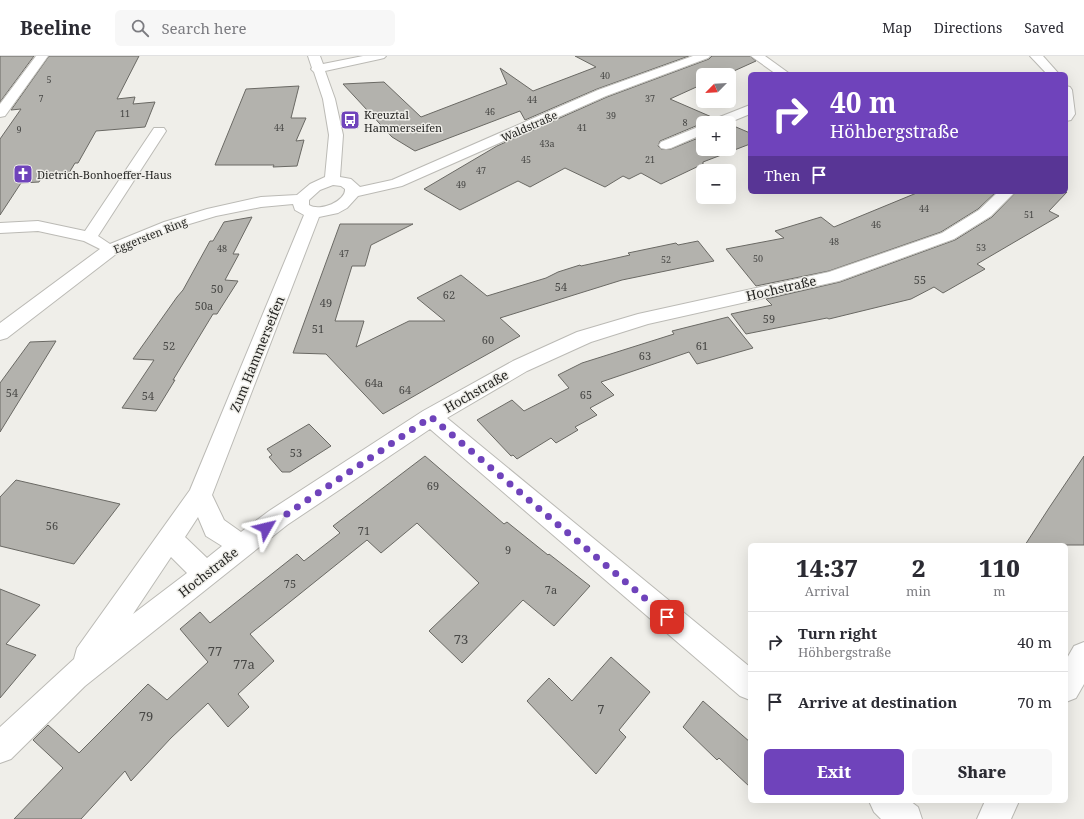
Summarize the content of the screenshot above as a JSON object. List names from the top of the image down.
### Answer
{
  "streets": {
    "street": [
      "Waldstraße",
      "Eggersten Ring",
      "Hochstraße",
      "Zum Hammerseifen"
    ]
  },
  "crossings": [
    ["Eggersten Ring", "Zum Hammerseifen"],
    ["Hochstraße", "Zum Hammerseifen"]
  ],
  "places": {
    "bus stop": ["Kreuztal Hammerseifen"],
    "church": ["Dietrich-Bonhoeffer-Haus"]
  },
  "house_numbers": [
    "40",
    "5",
    "7",
    "37",
    "44",
    "46",
    "11",
    "39",
    "8",
    "44",
    "41",
    "9",
    "43a",
    "45",
    "21",
    "47",
    "49",
    "44",
    "51",
    "46",
    "48",
    "53",
    "48",
    "47",
    "50",
    "52",
    "55",
    "54",
    "50",
    "62",
    "49",
    "50a",
    "59",
    "51",
    "60",
    "52",
    "61",
    "63",
    "64a",
    "64",
    "54",
    "65",
    "54",
    "53",
    "69",
    "56",
    "71",
    "9",
    "75",
    "7a",
    "73",
    "77",
    "77a",
    "7",
    "79"
  ],
  "north": "bottom left",
  "page": {
    "header": "Beeline",
    "search": "Search here",
    "nav": ["Map", "Directions", "Saved"],
    "map_buttons": ["+", "−"],
    "turn": ["40 m", "Höhbergstraße"],
    "then": "Then",
    "eta": [
      "14:37",
      "Arrival",
      "2",
      "min",
      "110",
      "m"
    ],
    "list": [
      {
        "name": "Turn right",
        "note": "Höhbergstraße",
        "value": "40 m"
      },
      {
        "name": "Arrive at destination",
        "value": "70 m"
      }
    ],
    "buttons": ["Exit", "Share"]
  }
}
